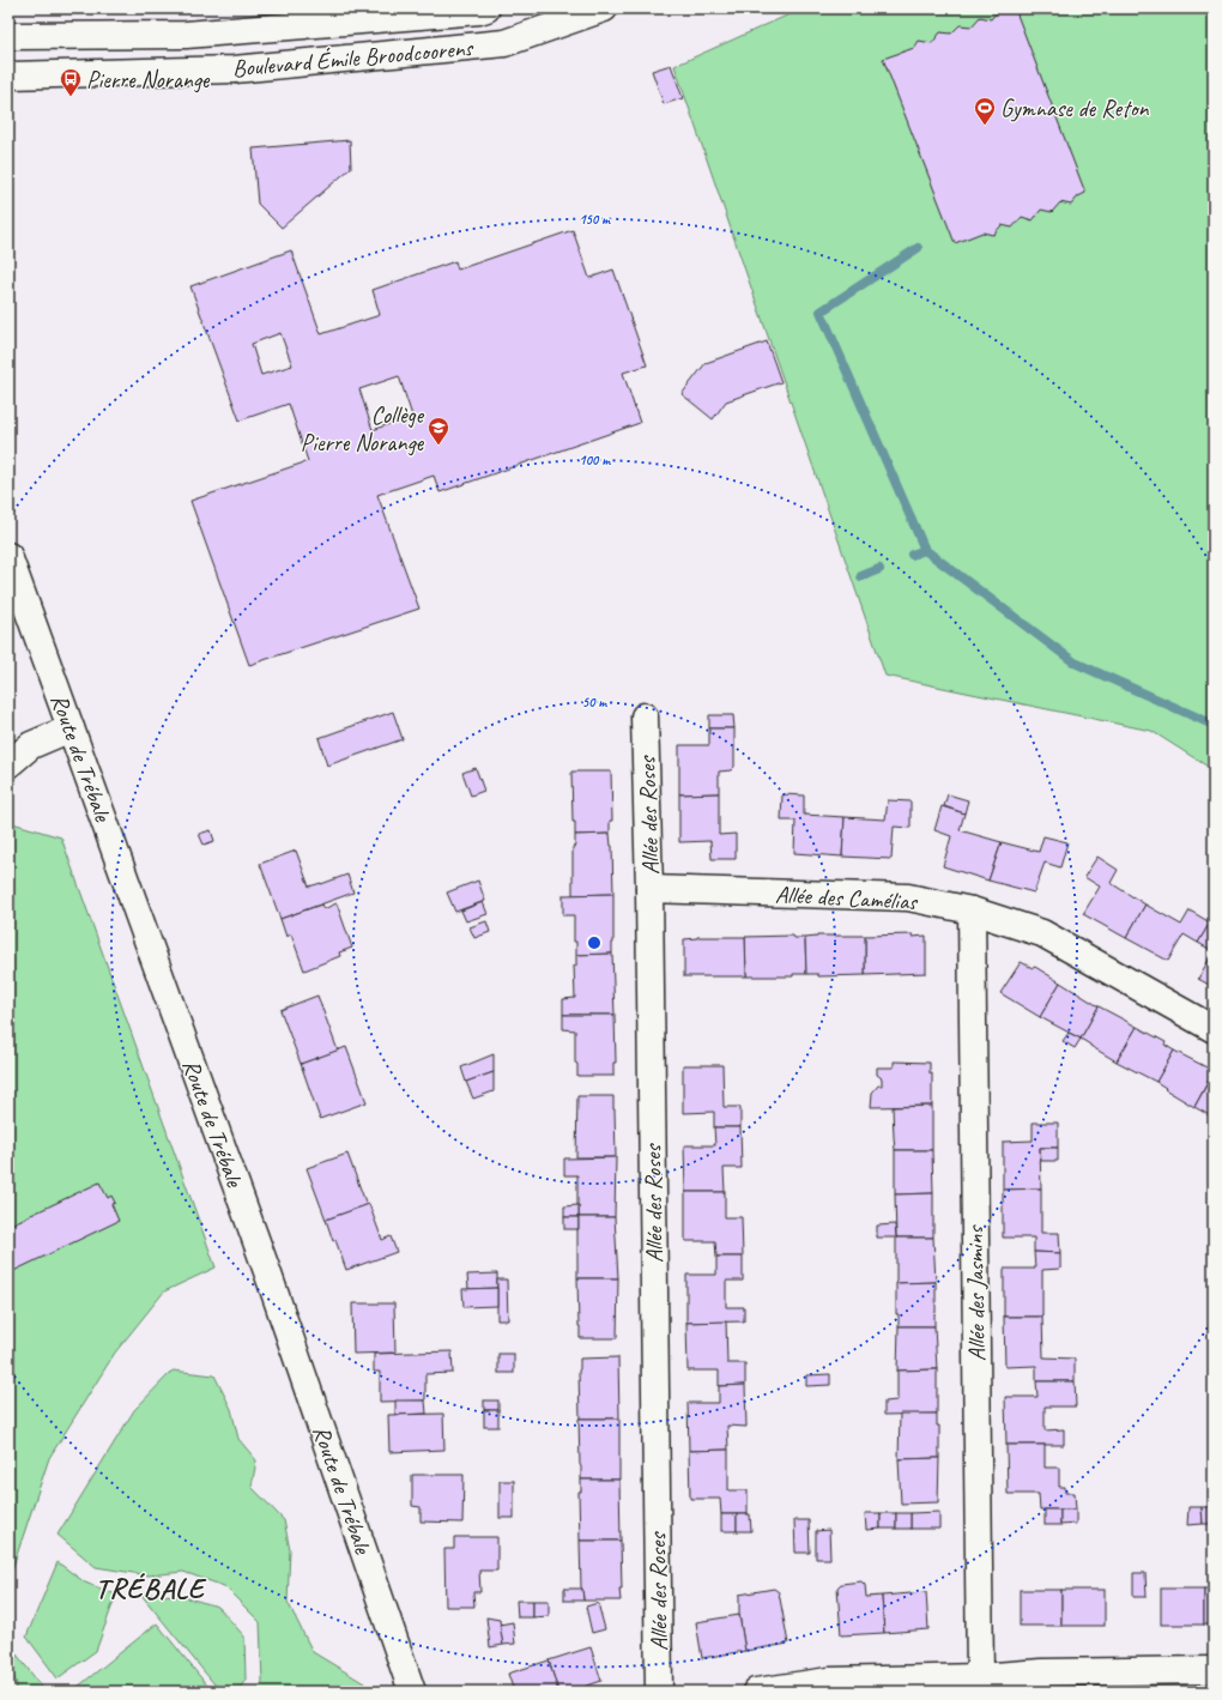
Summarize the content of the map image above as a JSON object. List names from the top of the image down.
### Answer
{
  "streets": {
    "street": [
      "Boulevard Émile Broodcoorens",
      "Route de Trébale",
      "Allée des Roses",
      "Allée des Camélias",
      "Allée des Jasmins"
    ]
  },
  "crossings": [
    ["Allée des Roses", "Allée des Camélias"],
    ["Allée des Camélias", "Allée des Jasmins"]
  ],
  "districts": ["TRÉBALE"],
  "places": {
    "bus stop": ["Pierre Norange"],
    "sports": ["Gymnase de Reton"],
    "school or university": ["Collège Pierre Norange"]
  },
  "rings": ["150 m", "100 m", "50 m"]
}
